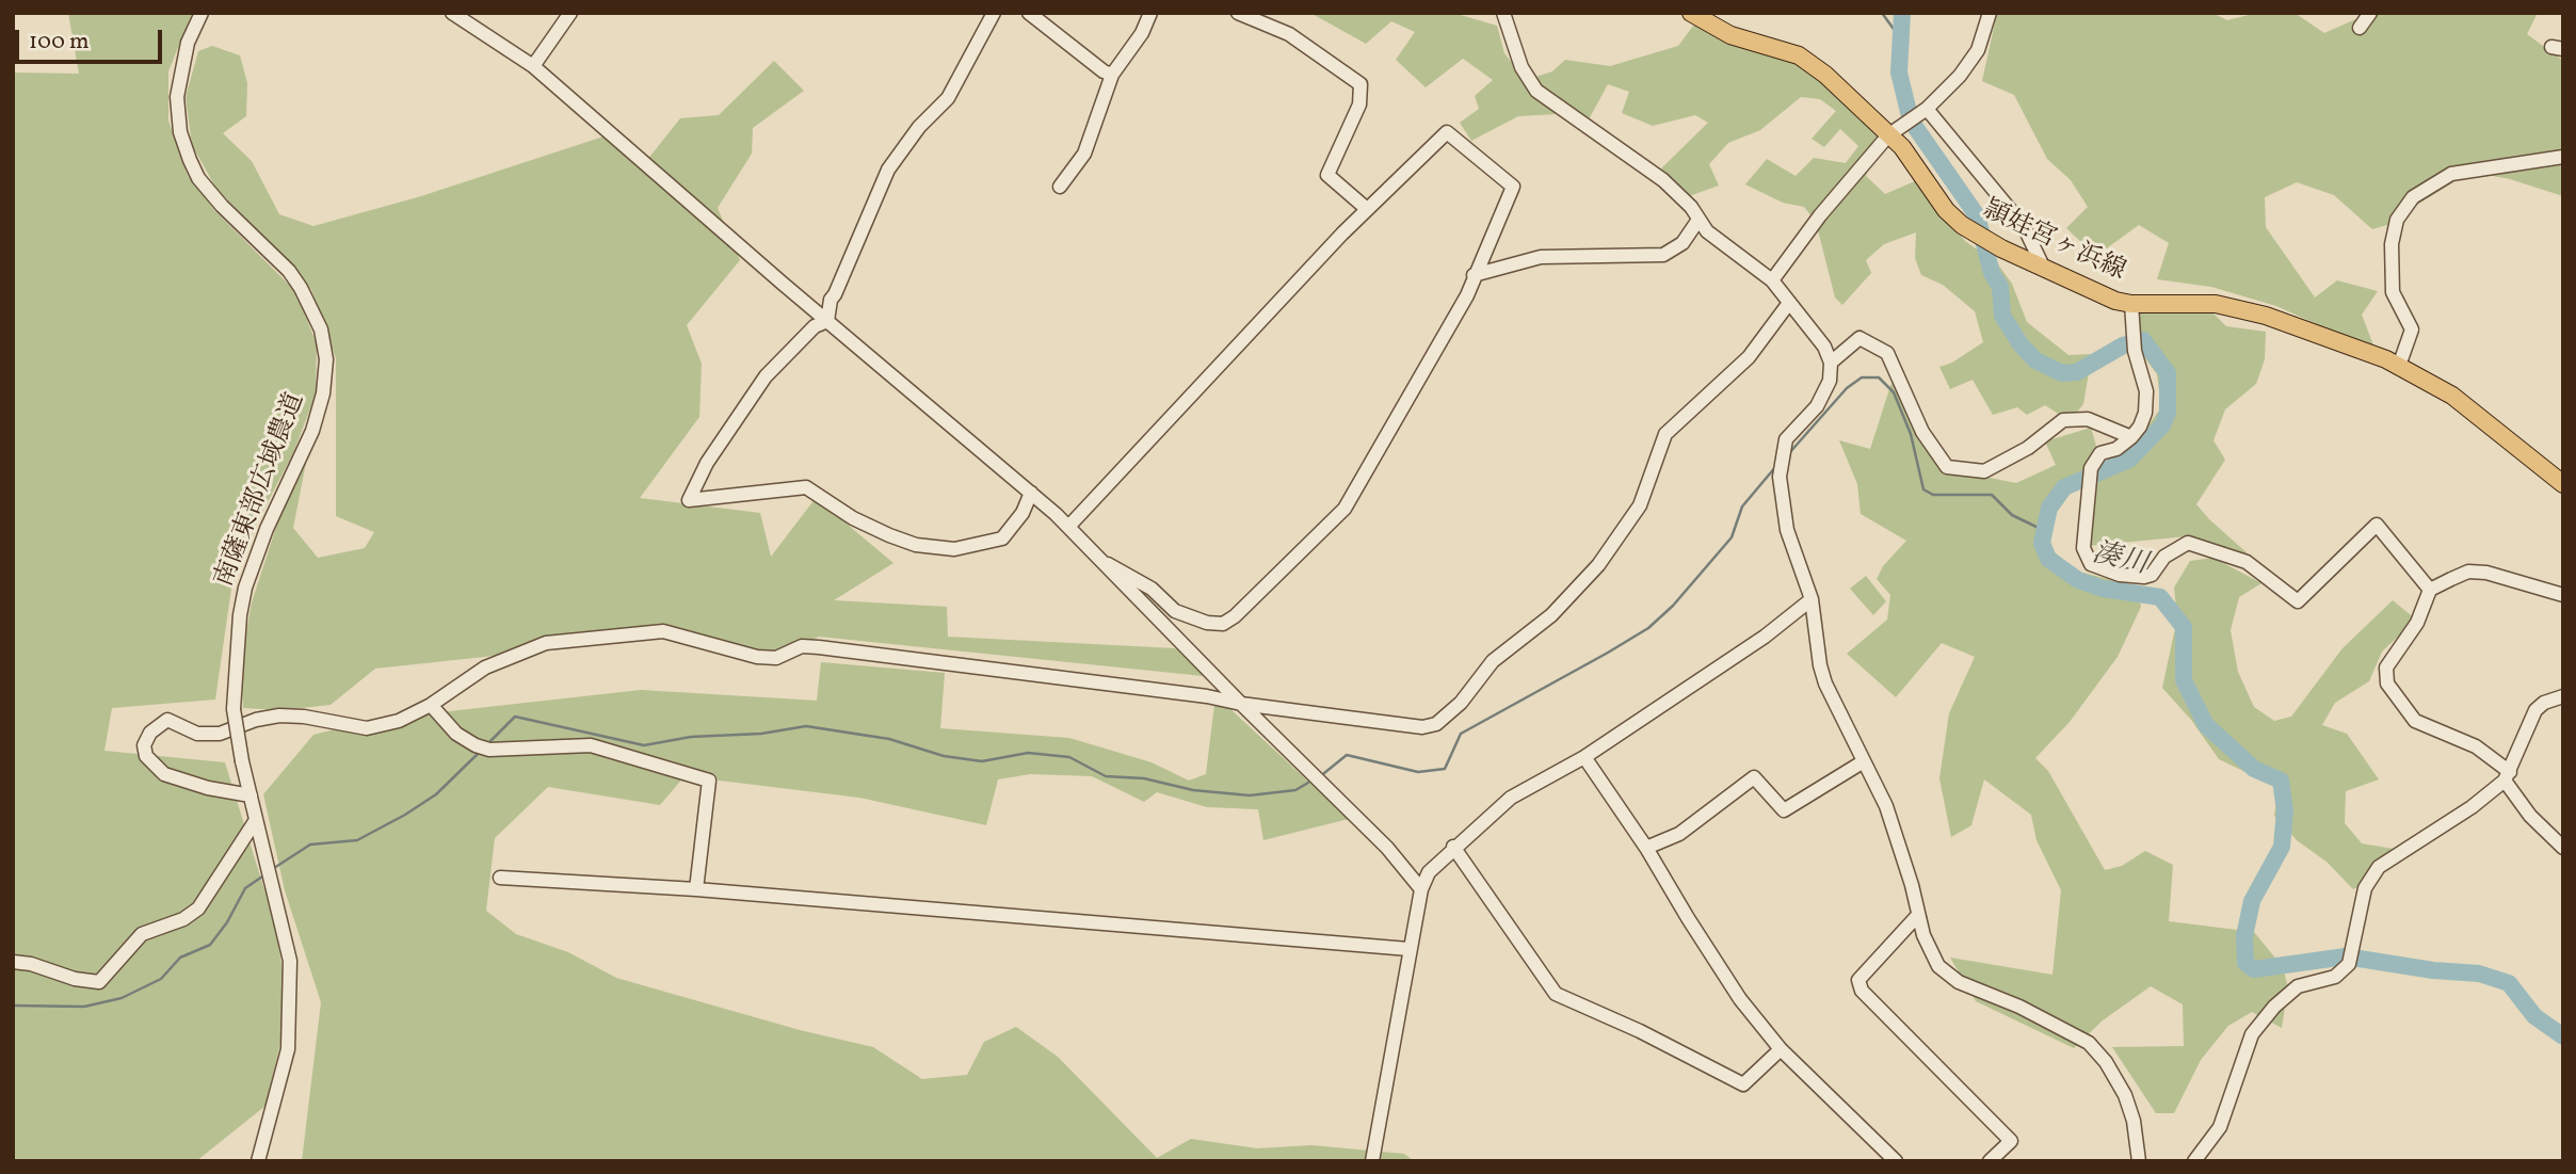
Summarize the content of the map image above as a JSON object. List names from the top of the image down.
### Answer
{
  "streets": {
    "main road": ["頴娃宮ヶ浜線"],
    "street": ["南薩東部広域農道"]
  },
  "water": ["湊川"],
  "scale_bar": "100 m"
}
